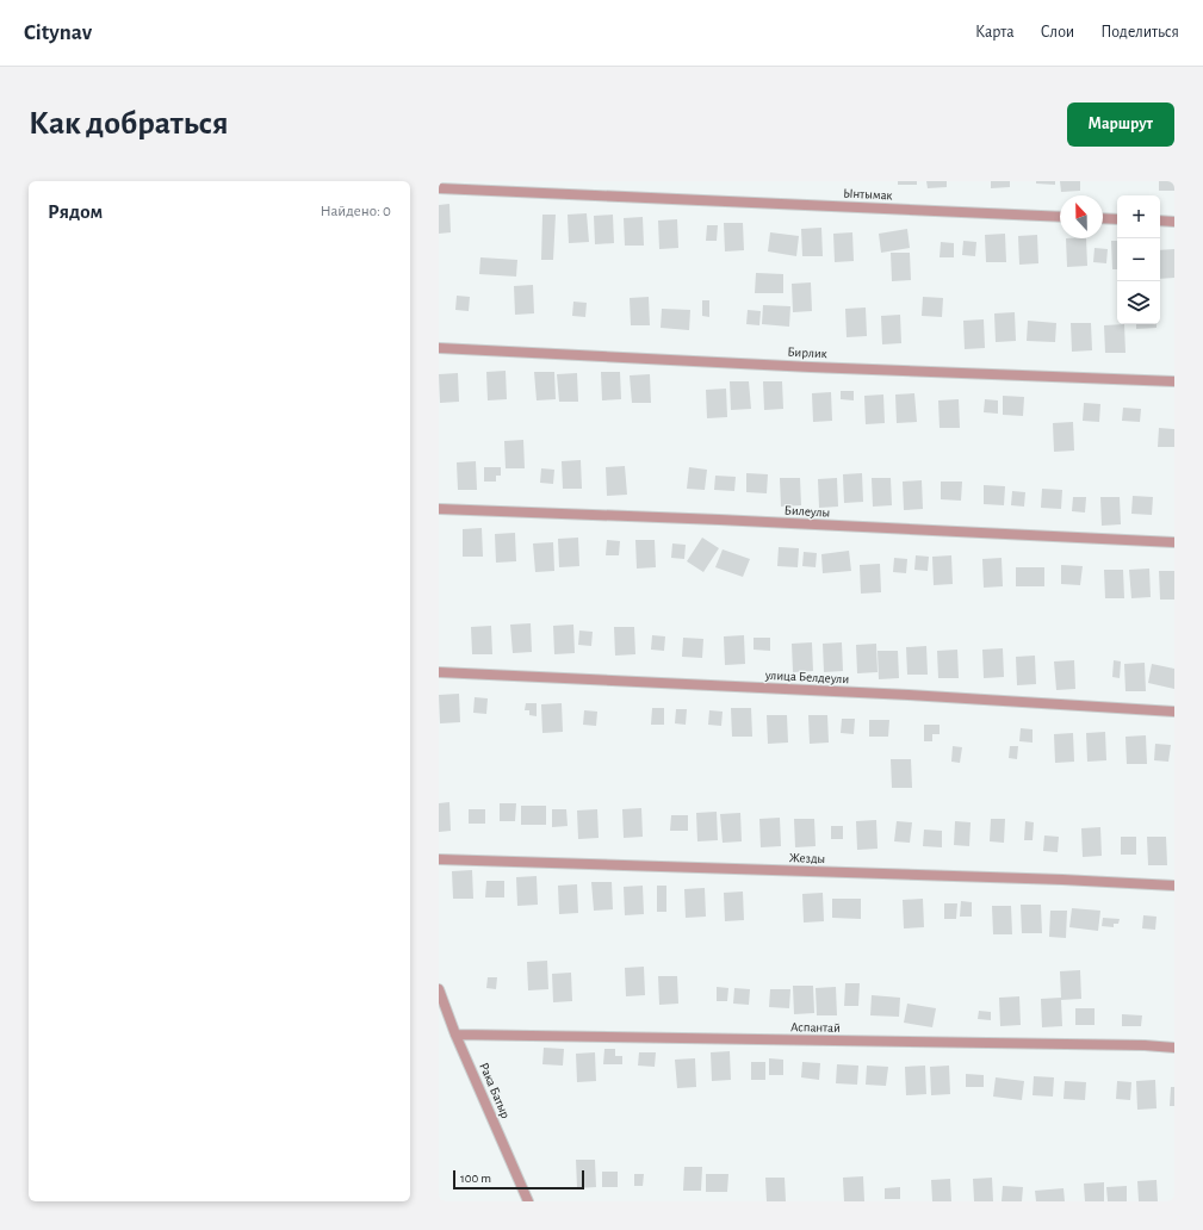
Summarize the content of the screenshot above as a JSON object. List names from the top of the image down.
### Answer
{
  "streets": {
    "street": [
      "Ынтымак",
      "Бирлик",
      "Билеулы",
      "улица Белдеули",
      "Жезды",
      "Аспантай",
      "Рака Батыр"
    ]
  },
  "crossings": [
    ["Аспантай", "Рака Батыр"]
  ],
  "scale_bar": "100 m",
  "north": "top",
  "page": {
    "header": "Citynav",
    "nav": ["Карта", "Слои", "Поделиться"],
    "buttons": "Маршрут",
    "title": "Как добраться",
    "heading": ["Рядом", "Найдено: 0"],
    "map_buttons": ["+", "−"],
    "scale": "100 m"
  }
}
